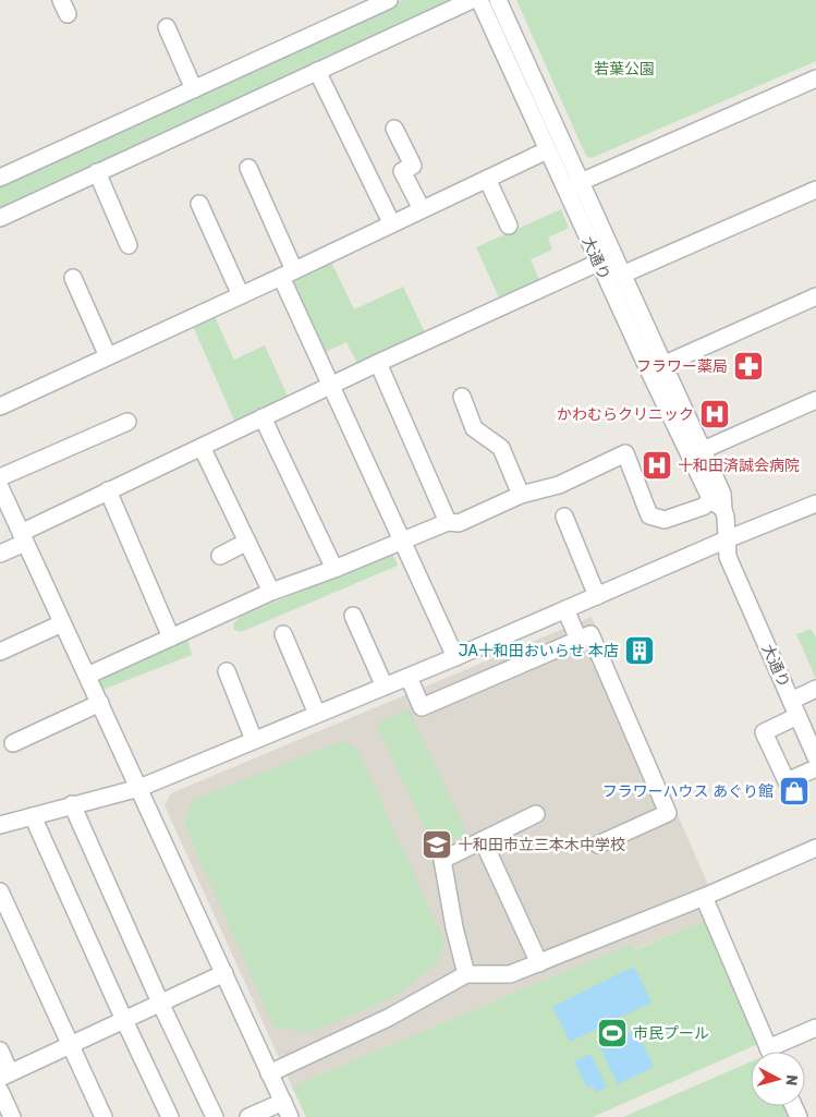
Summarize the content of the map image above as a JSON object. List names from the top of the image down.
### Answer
{
  "streets": {
    "street": ["大通り"]
  },
  "parks": ["若葉公園"],
  "places": {
    "pharmacy": ["フラワー薬局"],
    "hospital": ["かわむらクリニック", "十和田済誠会病院"],
    "building": ["JA十和田おいらせ 本店"],
    "shop": ["フラワーハウス あぐり館"],
    "school or university": ["十和田市立三本木中学校"],
    "sports": ["市民プール"]
  },
  "north": "right"
}
